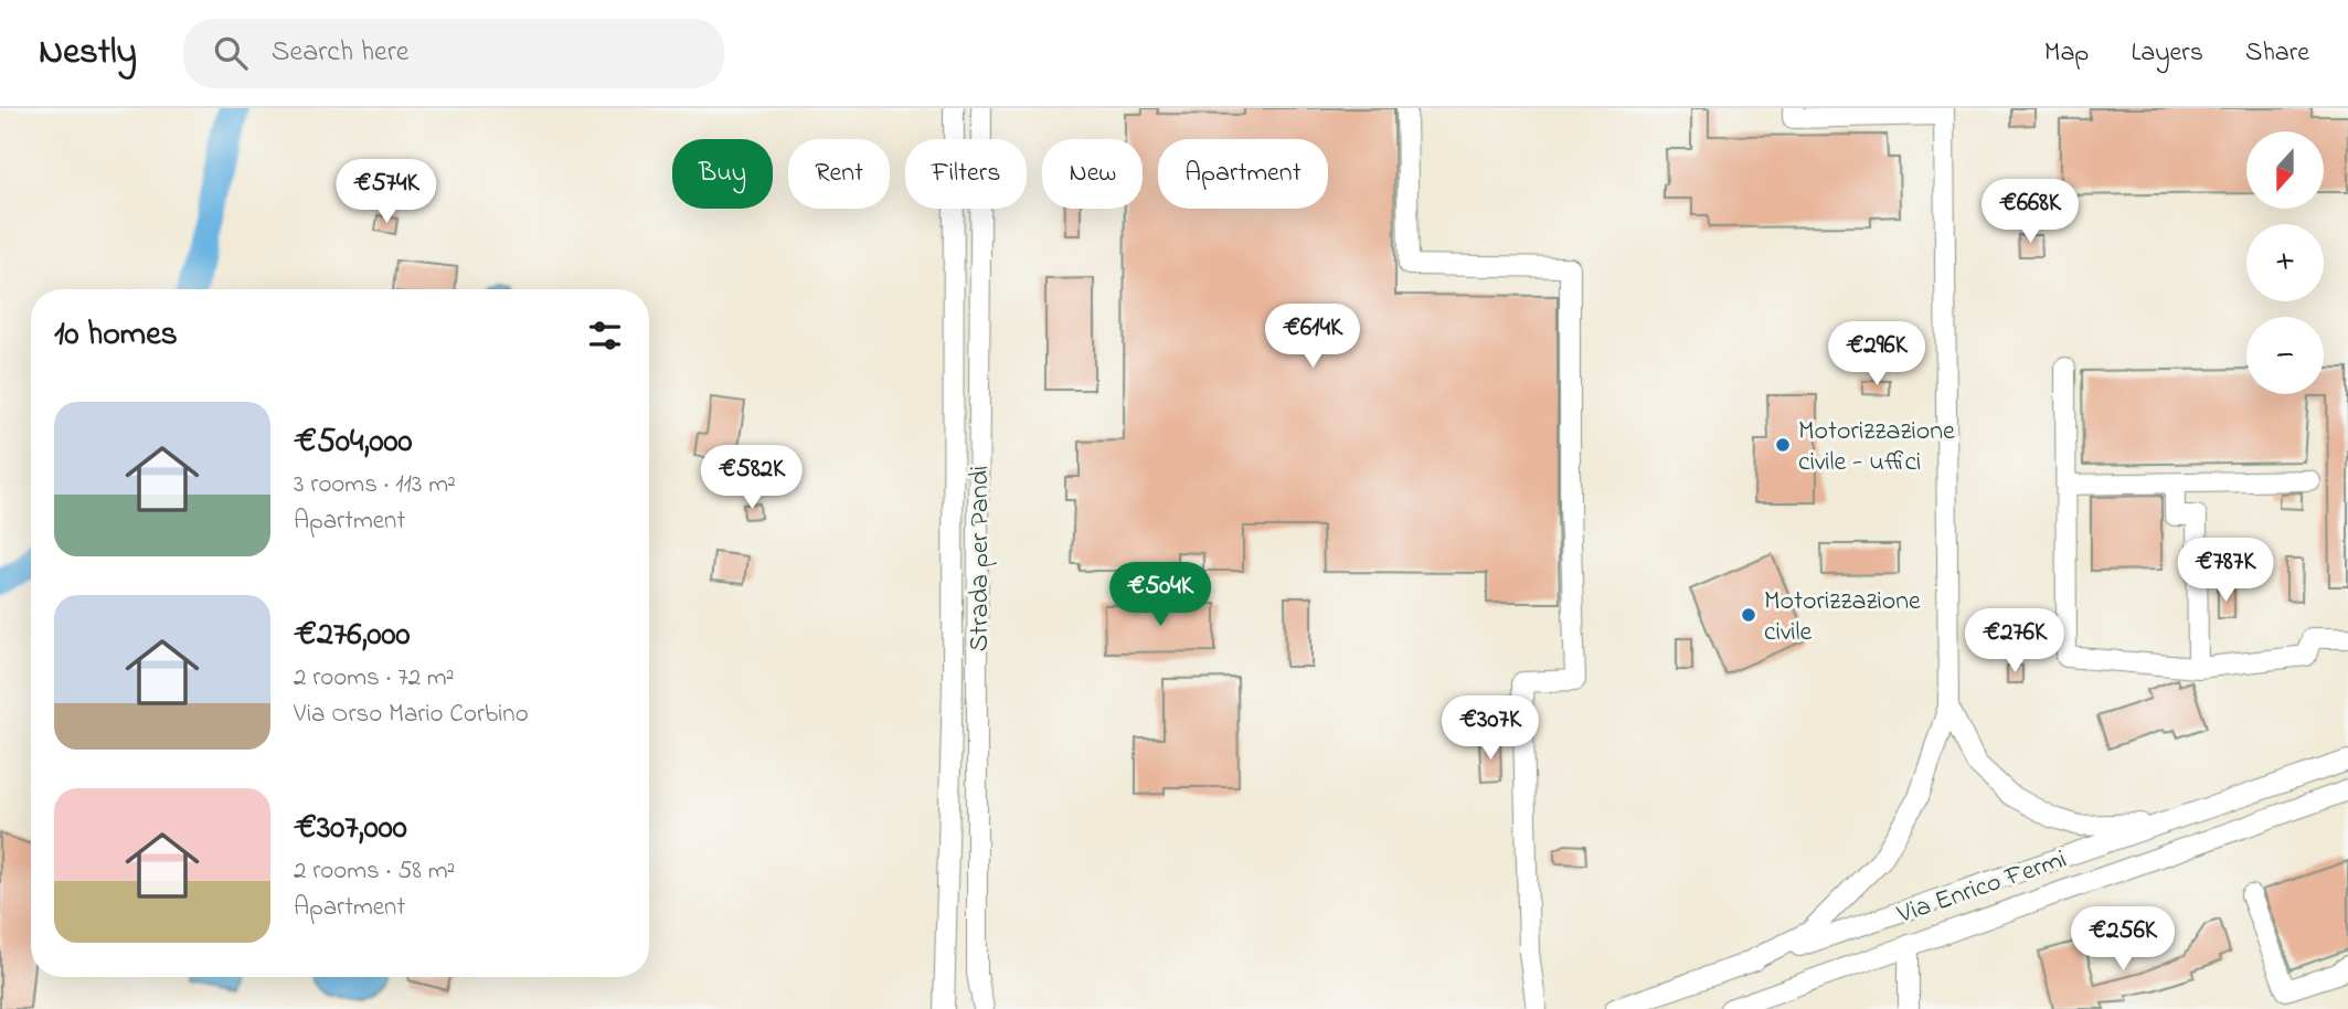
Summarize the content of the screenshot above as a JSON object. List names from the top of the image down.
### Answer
{
  "streets": {
    "street": ["Strada per Pandi", "Via Enrico Fermi"]
  },
  "places": ["Motorizzazione civile - uffici", "Motorizzazione civile"],
  "north": "bottom",
  "page": {
    "header": "Nestly",
    "search": "Search here",
    "nav": ["Map", "Layers", "Share"],
    "map_buttons": ["+", "−"],
    "chip": [
      "Buy",
      "Rent",
      "Filters",
      "New",
      "Apartment"
    ],
    "price": [
      "€574K",
      "€668K",
      "€614K",
      "€296K",
      "€582K",
      "€787K",
      "€504K",
      "€276K",
      "€307K",
      "€256K"
    ],
    "heading": "10 homes",
    "list": [
      {
        "name": "€504,000",
        "note": "3 rooms · 113 m² · Apartment"
      },
      {
        "name": "€276,000",
        "note": "2 rooms · 72 m² · Via Orso Mario Corbino"
      },
      {
        "name": "€307,000",
        "note": "2 rooms · 58 m² · Apartment"
      }
    ]
  }
}
